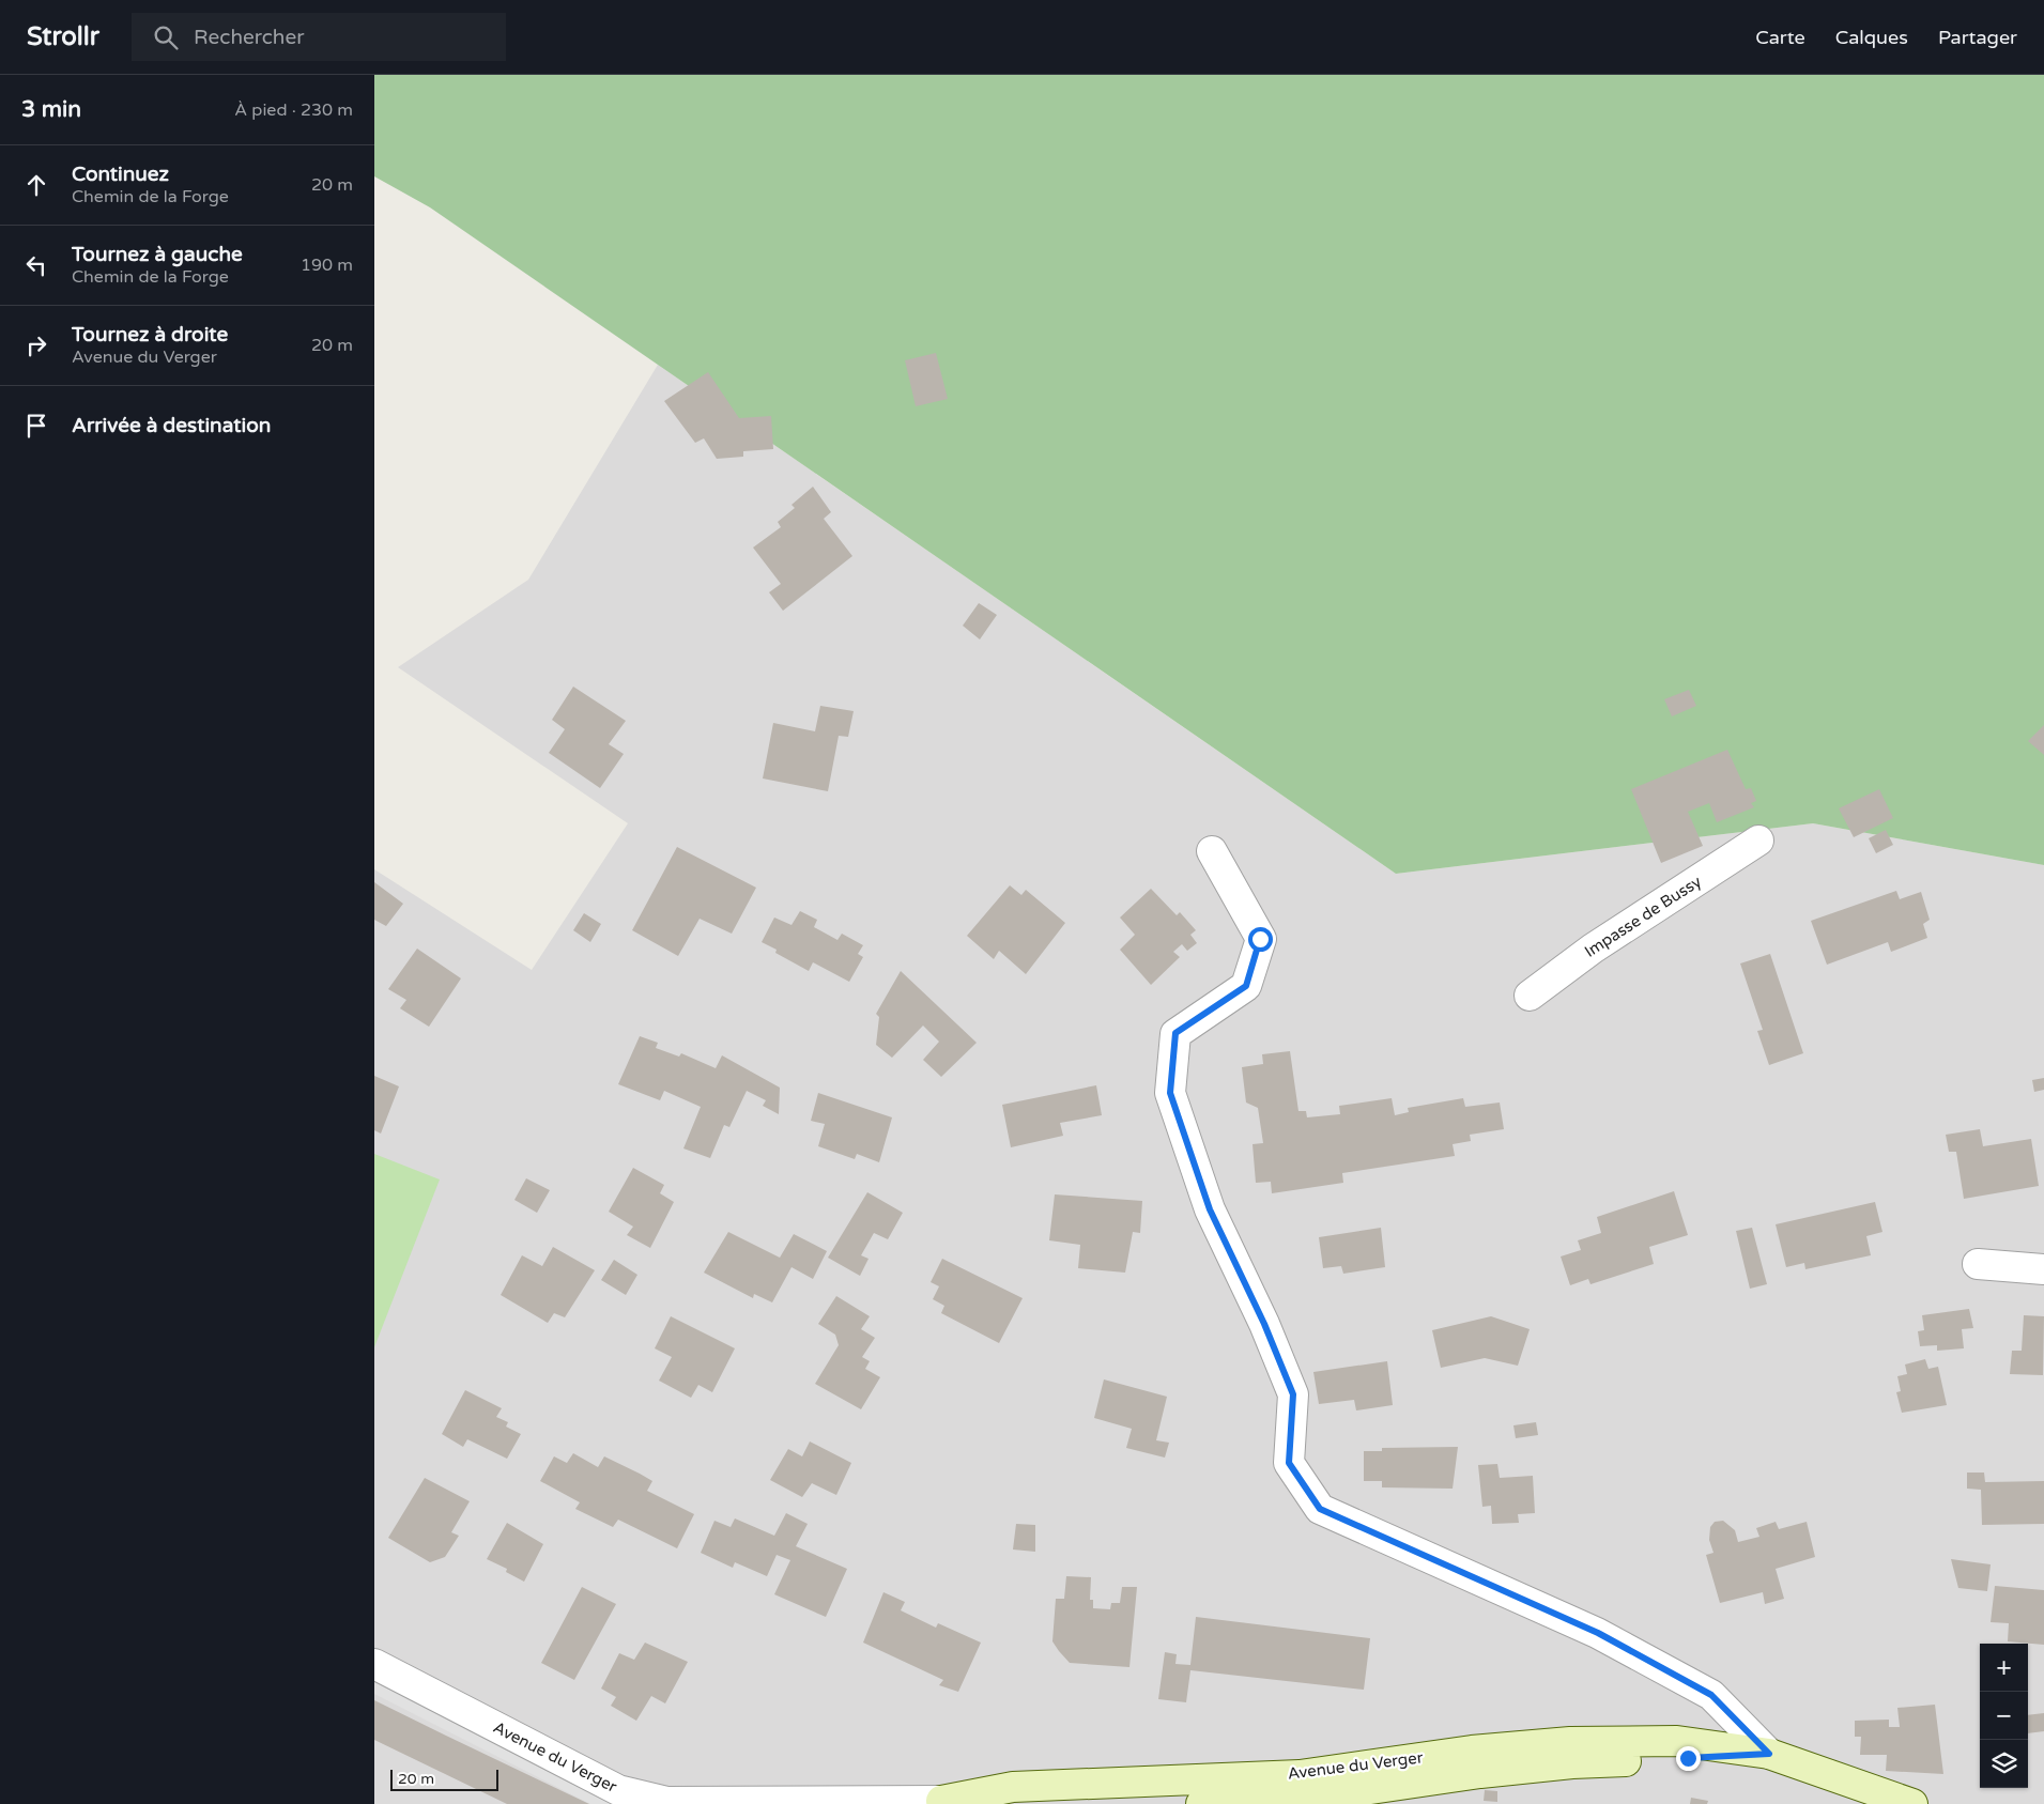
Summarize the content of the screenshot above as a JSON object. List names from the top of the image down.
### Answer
{
  "streets": {
    "street": ["Impasse de Bussy", "Avenue du Verger"]
  },
  "scale_bar": "20 m",
  "page": {
    "header": "Strollr",
    "search": "Rechercher",
    "nav": ["Carte", "Calques", "Partager"],
    "heading": ["3 min", "À pied · 230 m"],
    "list": [
      ["Continuez", "Chemin de la Forge", "20 m"],
      ["Tournez à gauche", "Chemin de la Forge", "190 m"],
      ["Tournez à droite", "Avenue du Verger", "20 m"],
      "Arrivée à destination"
    ],
    "map_buttons": ["+", "−"],
    "scale": "20 m"
  }
}
